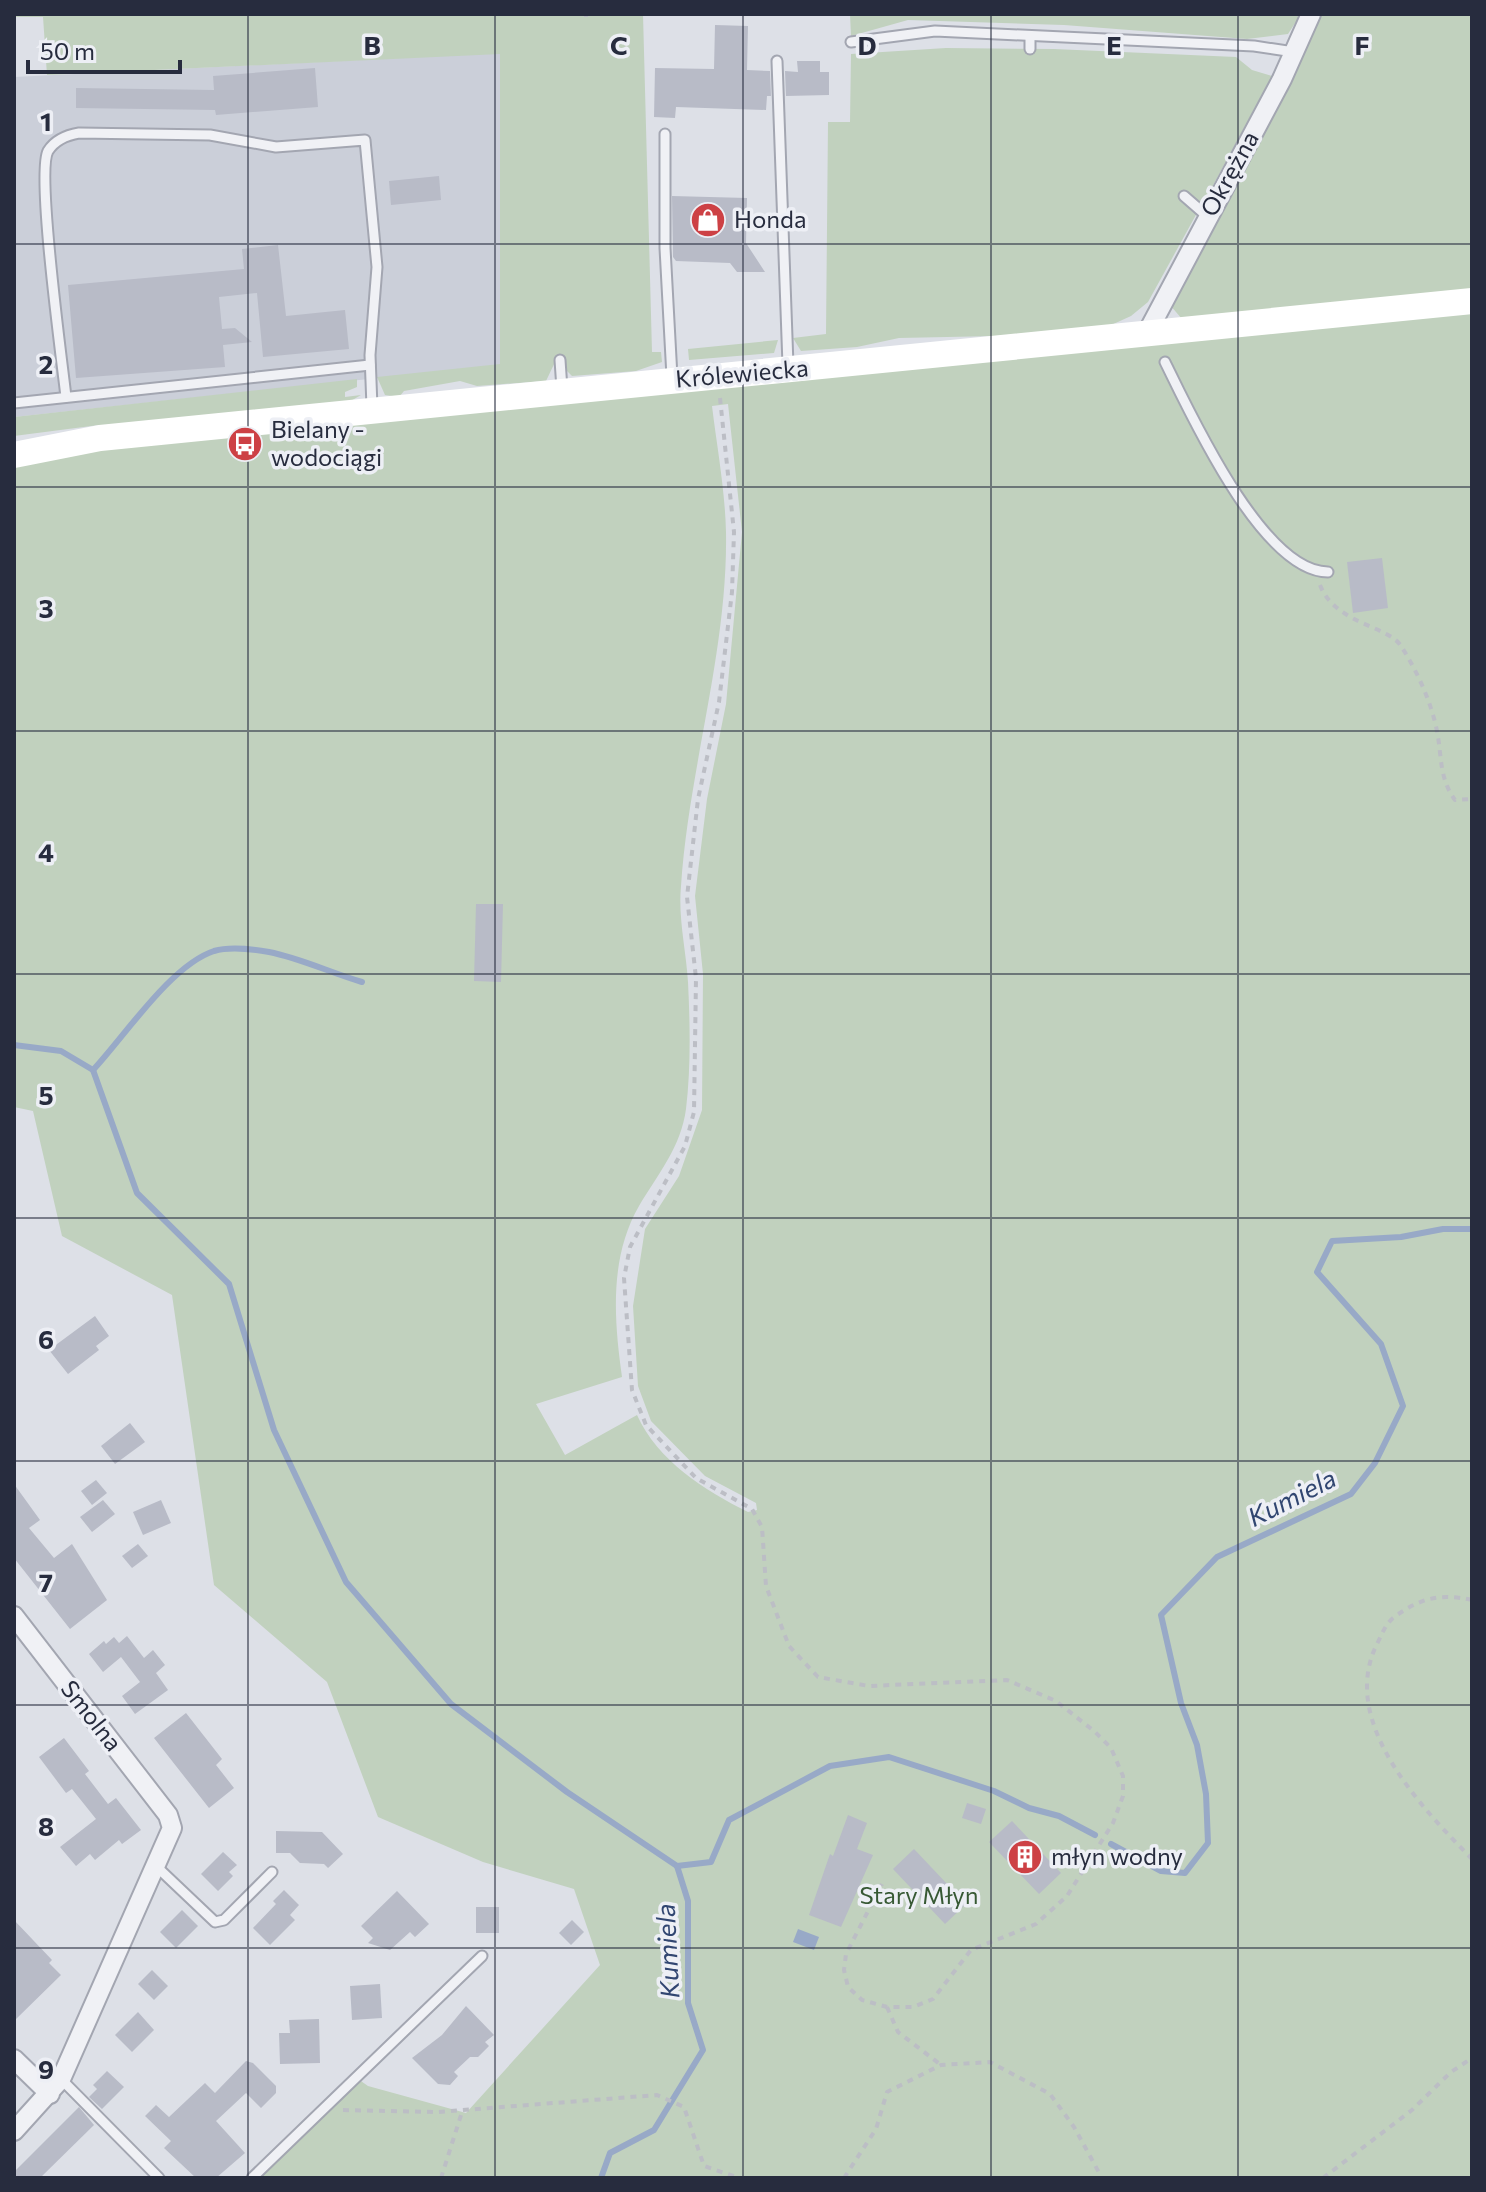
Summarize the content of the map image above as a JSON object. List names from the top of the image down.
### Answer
{
  "streets": {
    "main road": ["Królewiecka"],
    "street": ["Okrężna", "Smolna"]
  },
  "crossings": [
    ["Okrężna", "Królewiecka"]
  ],
  "water": ["Kumiela"],
  "parks": ["Stary Młyn"],
  "places": {
    "shop": ["Honda"],
    "bus stop": ["Bielany - wodociągi"],
    "building": ["młyn wodny"]
  },
  "scale_bar": "50 m",
  "grid": {
    "columns": [
      "B",
      "C",
      "D",
      "E",
      "F"
    ],
    "rows": [
      "1",
      "2",
      "3",
      "4",
      "5",
      "6",
      "7",
      "8",
      "9"
    ]
  }
}
